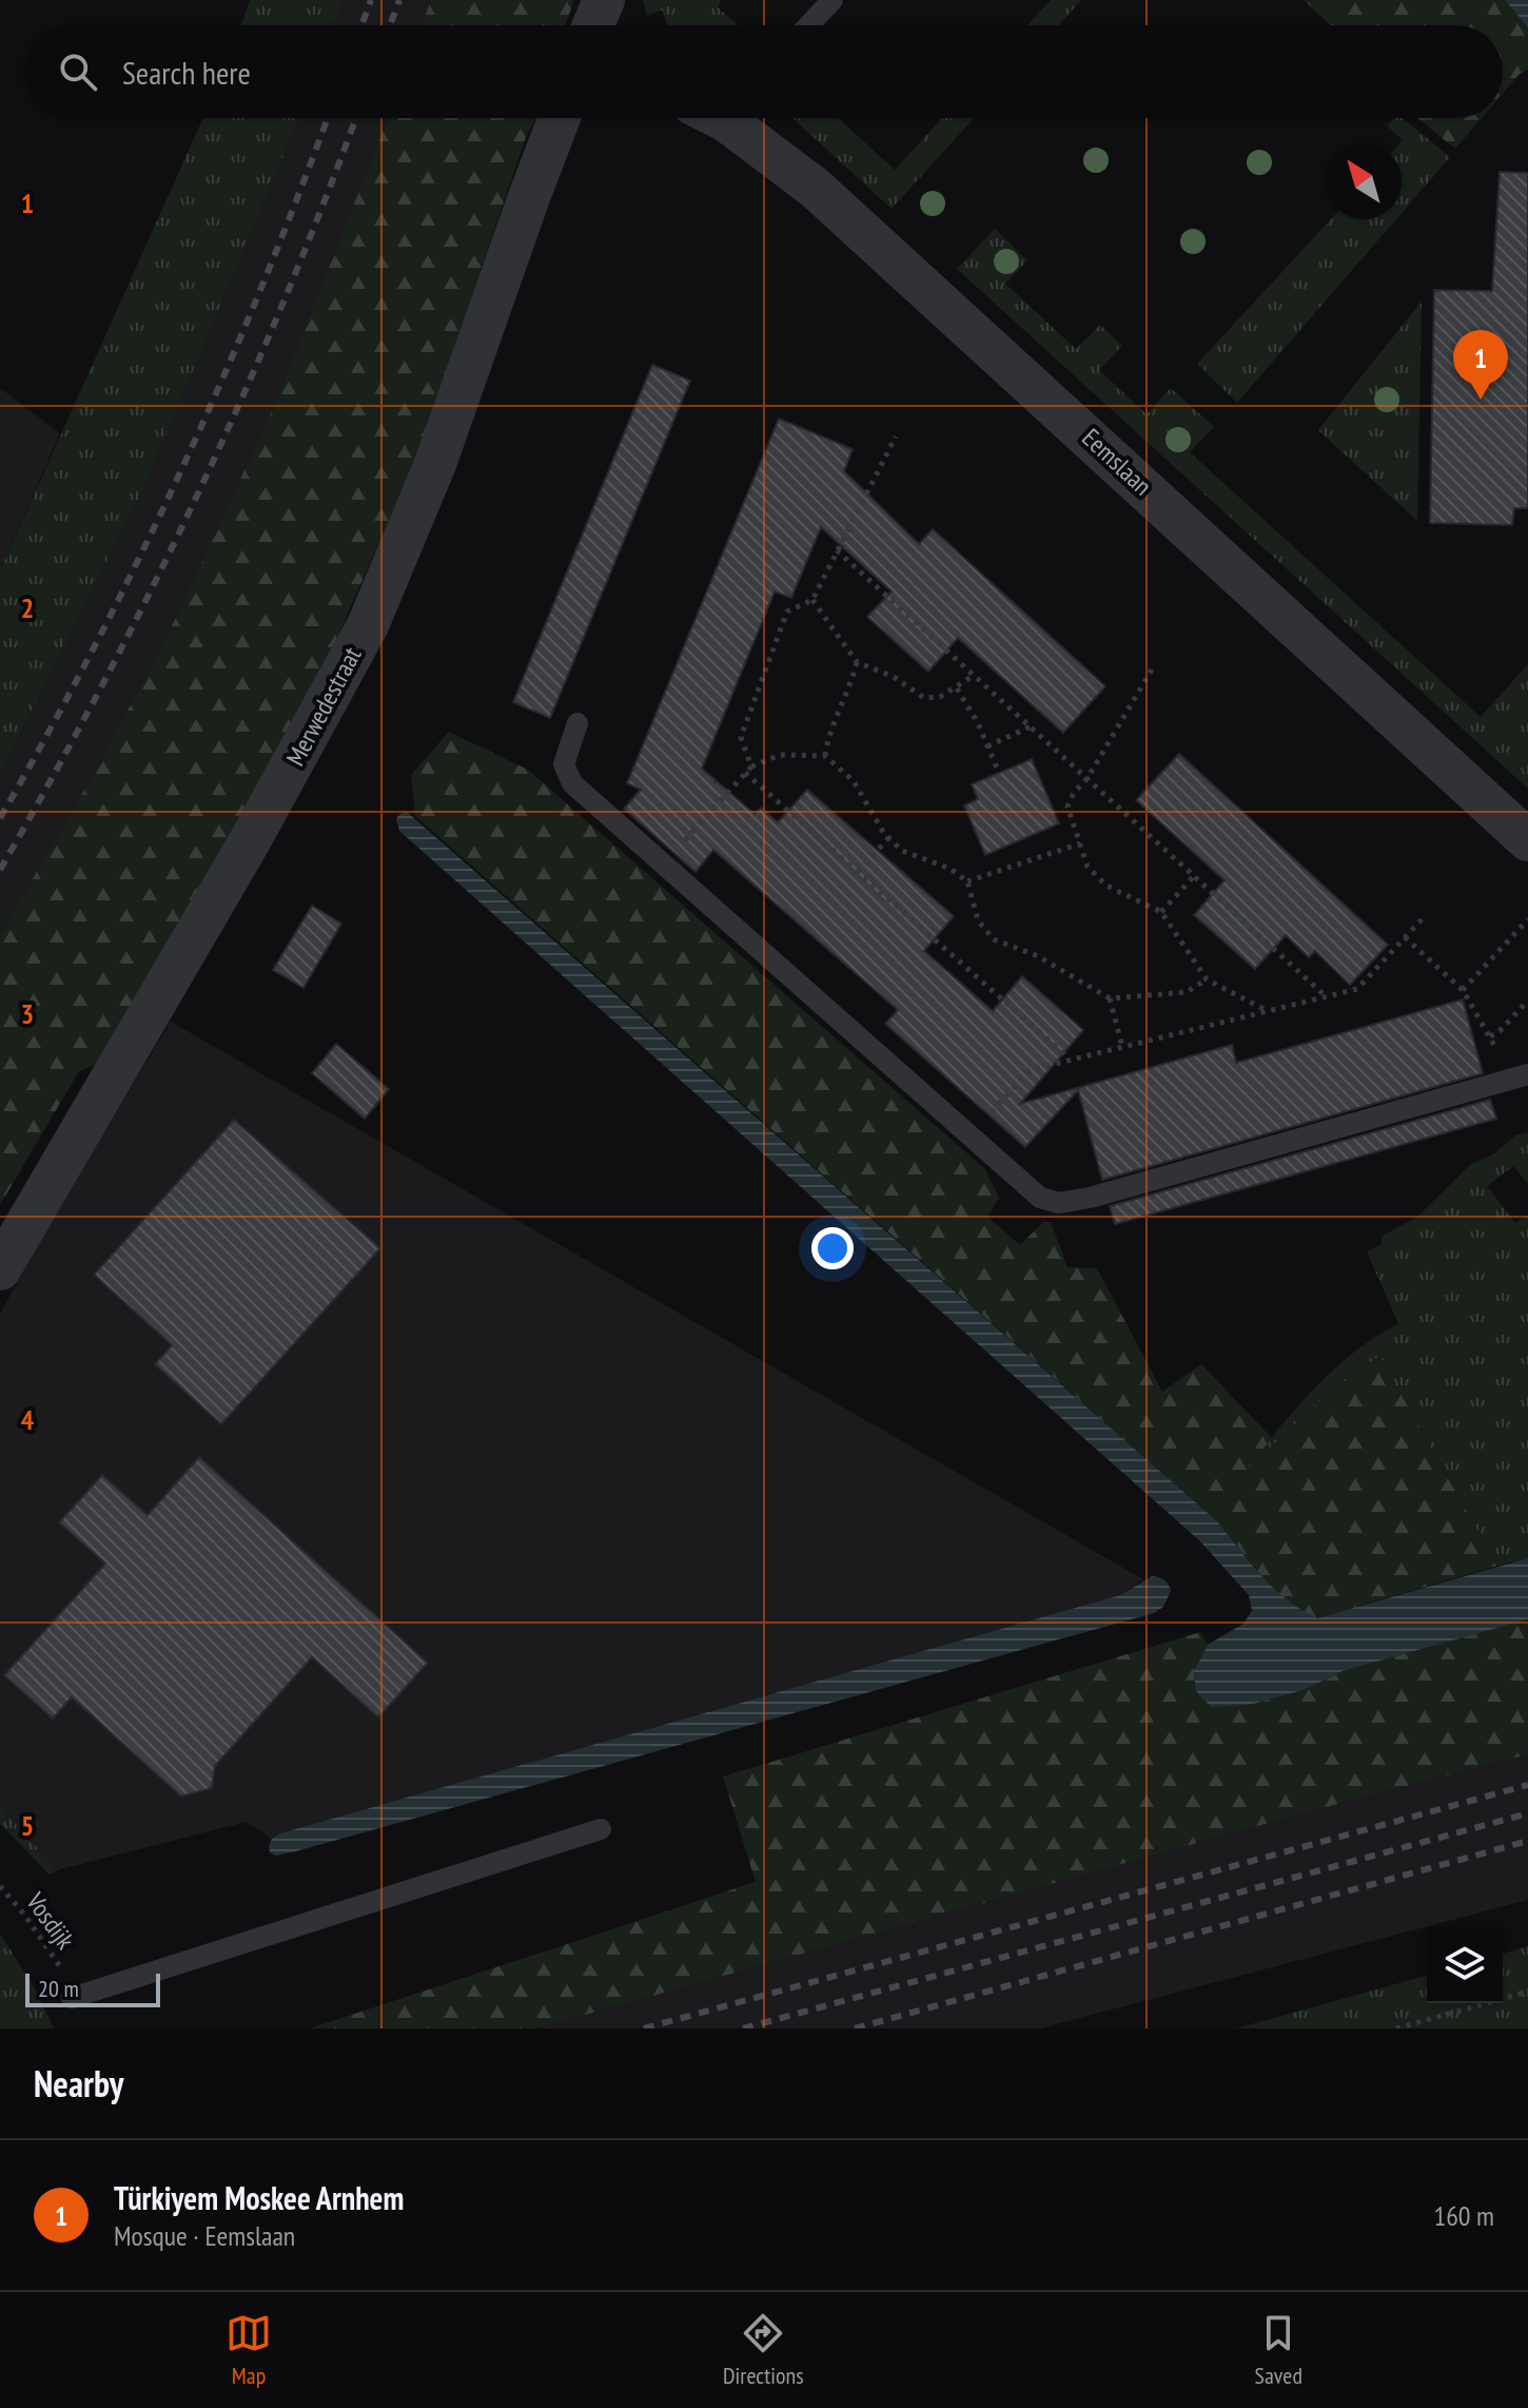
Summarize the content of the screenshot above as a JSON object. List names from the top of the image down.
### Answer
{
  "streets": {
    "street": ["Eemslaan", "Merwedestraat"],
    "path": ["Vosdijk"]
  },
  "scale_bar": "20 m",
  "north": "top left",
  "page": {
    "search": "Search here",
    "pins": "1",
    "scale": "20 m",
    "heading": "Nearby",
    "list": [
      {
        "mark": "1",
        "name": "Türkiyem Moskee Arnhem",
        "note": "Mosque · Eemslaan",
        "value": "160 m"
      }
    ],
    "nav": ["Map", "Directions", "Saved"]
  },
  "grid": {
    "rows": [
      "1",
      "2",
      "3",
      "4",
      "5"
    ]
  }
}
